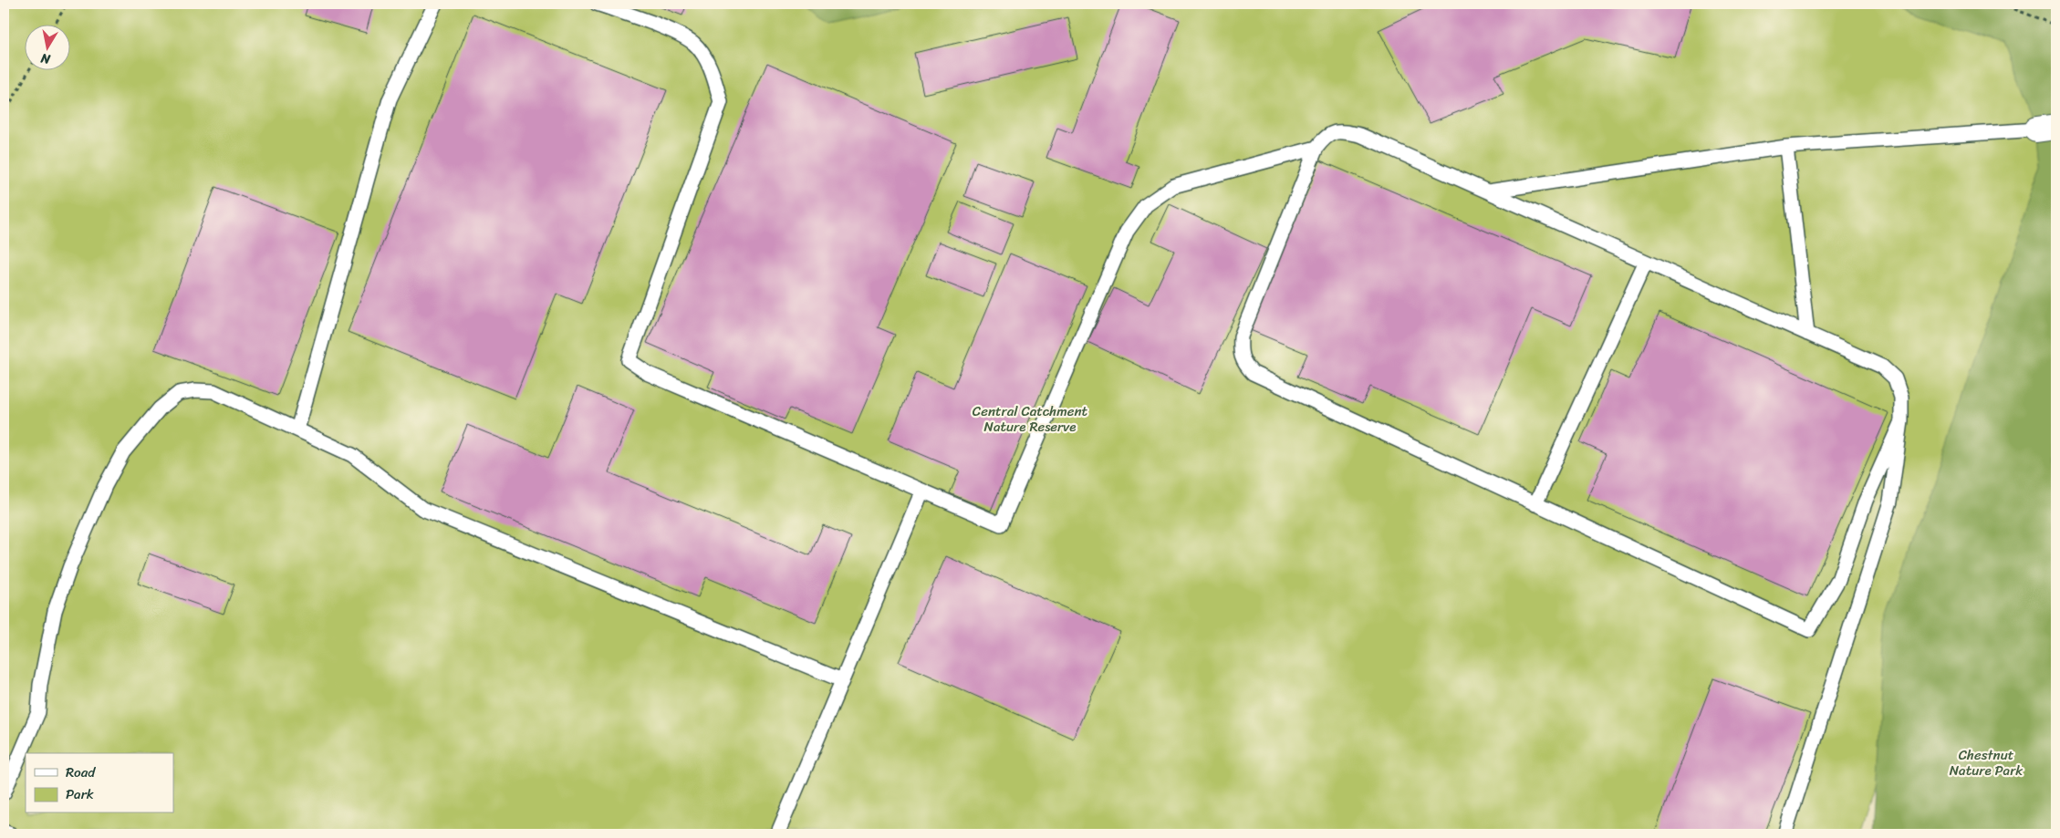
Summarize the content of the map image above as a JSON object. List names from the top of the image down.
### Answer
{
  "parks": ["Central Catchment Nature Reserve", "Chestnut Nature Park"],
  "legend": ["Road", "Park"],
  "north": "bottom"
}
